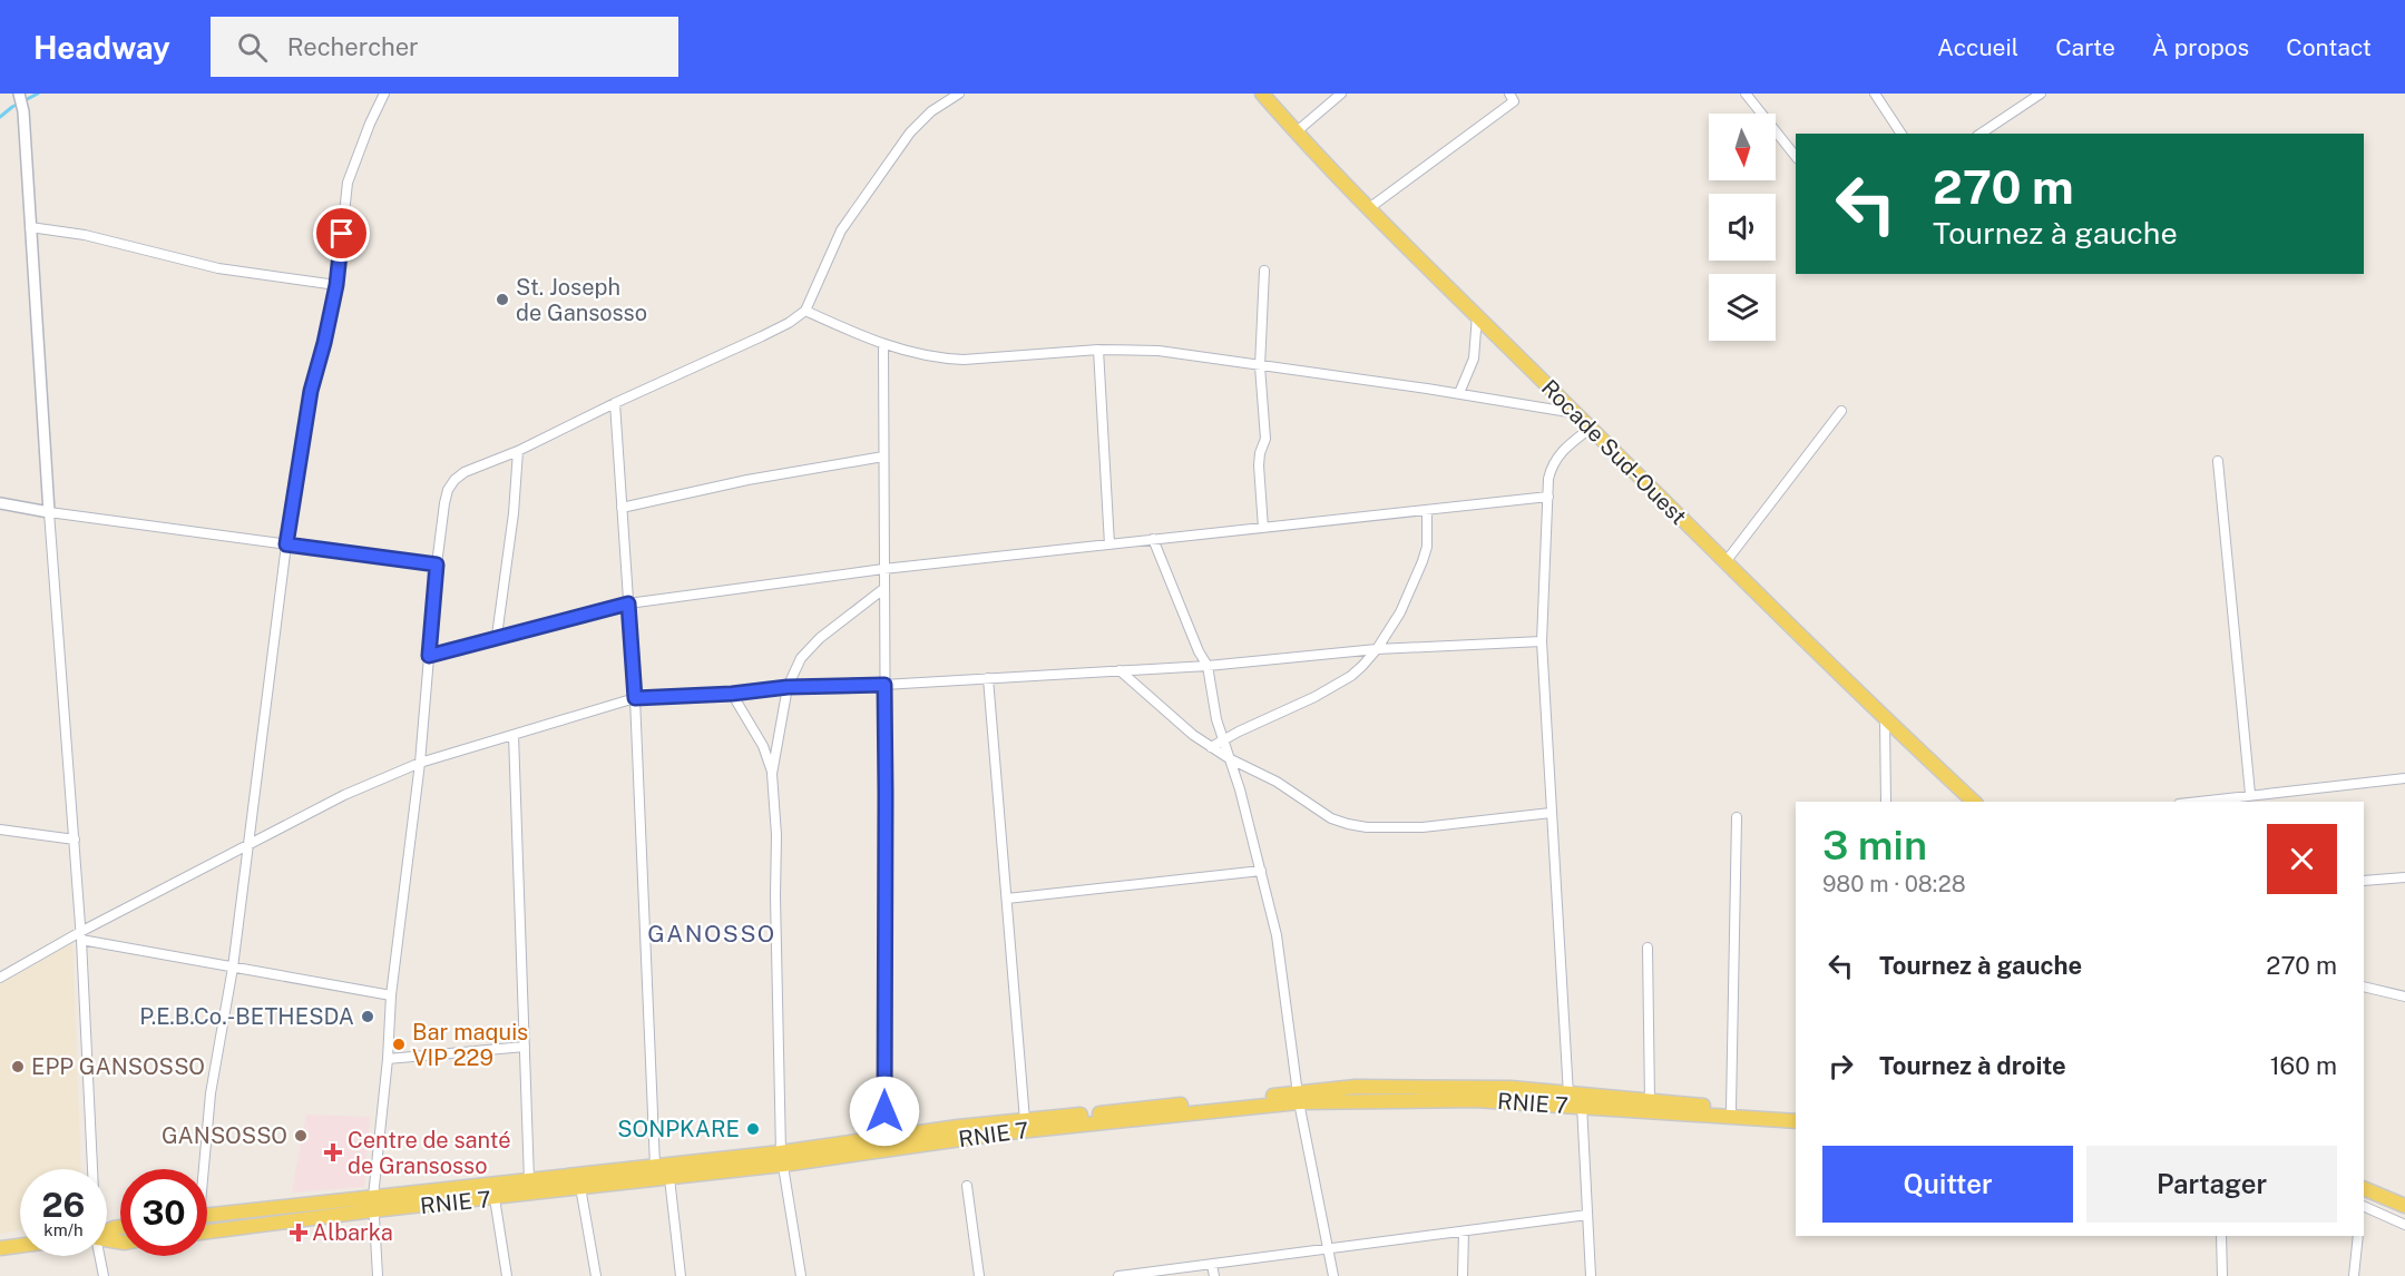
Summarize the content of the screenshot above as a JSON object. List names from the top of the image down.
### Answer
{
  "streets": {
    "main road": ["Rocade Sud-Ouest", "RNIE 7"]
  },
  "districts": ["GANOSSO"],
  "places": {
    "other": [
      "St. Joseph de Gansosso",
      "P.E.B.Co.-BETHESDA",
      "Bar maquis VIP 229",
      "EPP GANSOSSO",
      "SONPKARE",
      "GANSOSSO"
    ],
    "health": ["Centre de santé de Gransosso", "Albarka"]
  },
  "north": "bottom",
  "page": {
    "header": "Headway",
    "search": "Rechercher",
    "nav": [
      "Accueil",
      "Carte",
      "À propos",
      "Contact"
    ],
    "turn": ["270 m", "Tournez à gauche"],
    "heading": ["3 min", "980 m · 08:28"],
    "list": [
      {
        "name": "Tournez à gauche",
        "value": "270 m"
      },
      {
        "name": "Tournez à droite",
        "value": "160 m"
      }
    ],
    "buttons": ["Quitter", "Partager"],
    "speed": "26 km/h",
    "limit": "30"
  }
}
